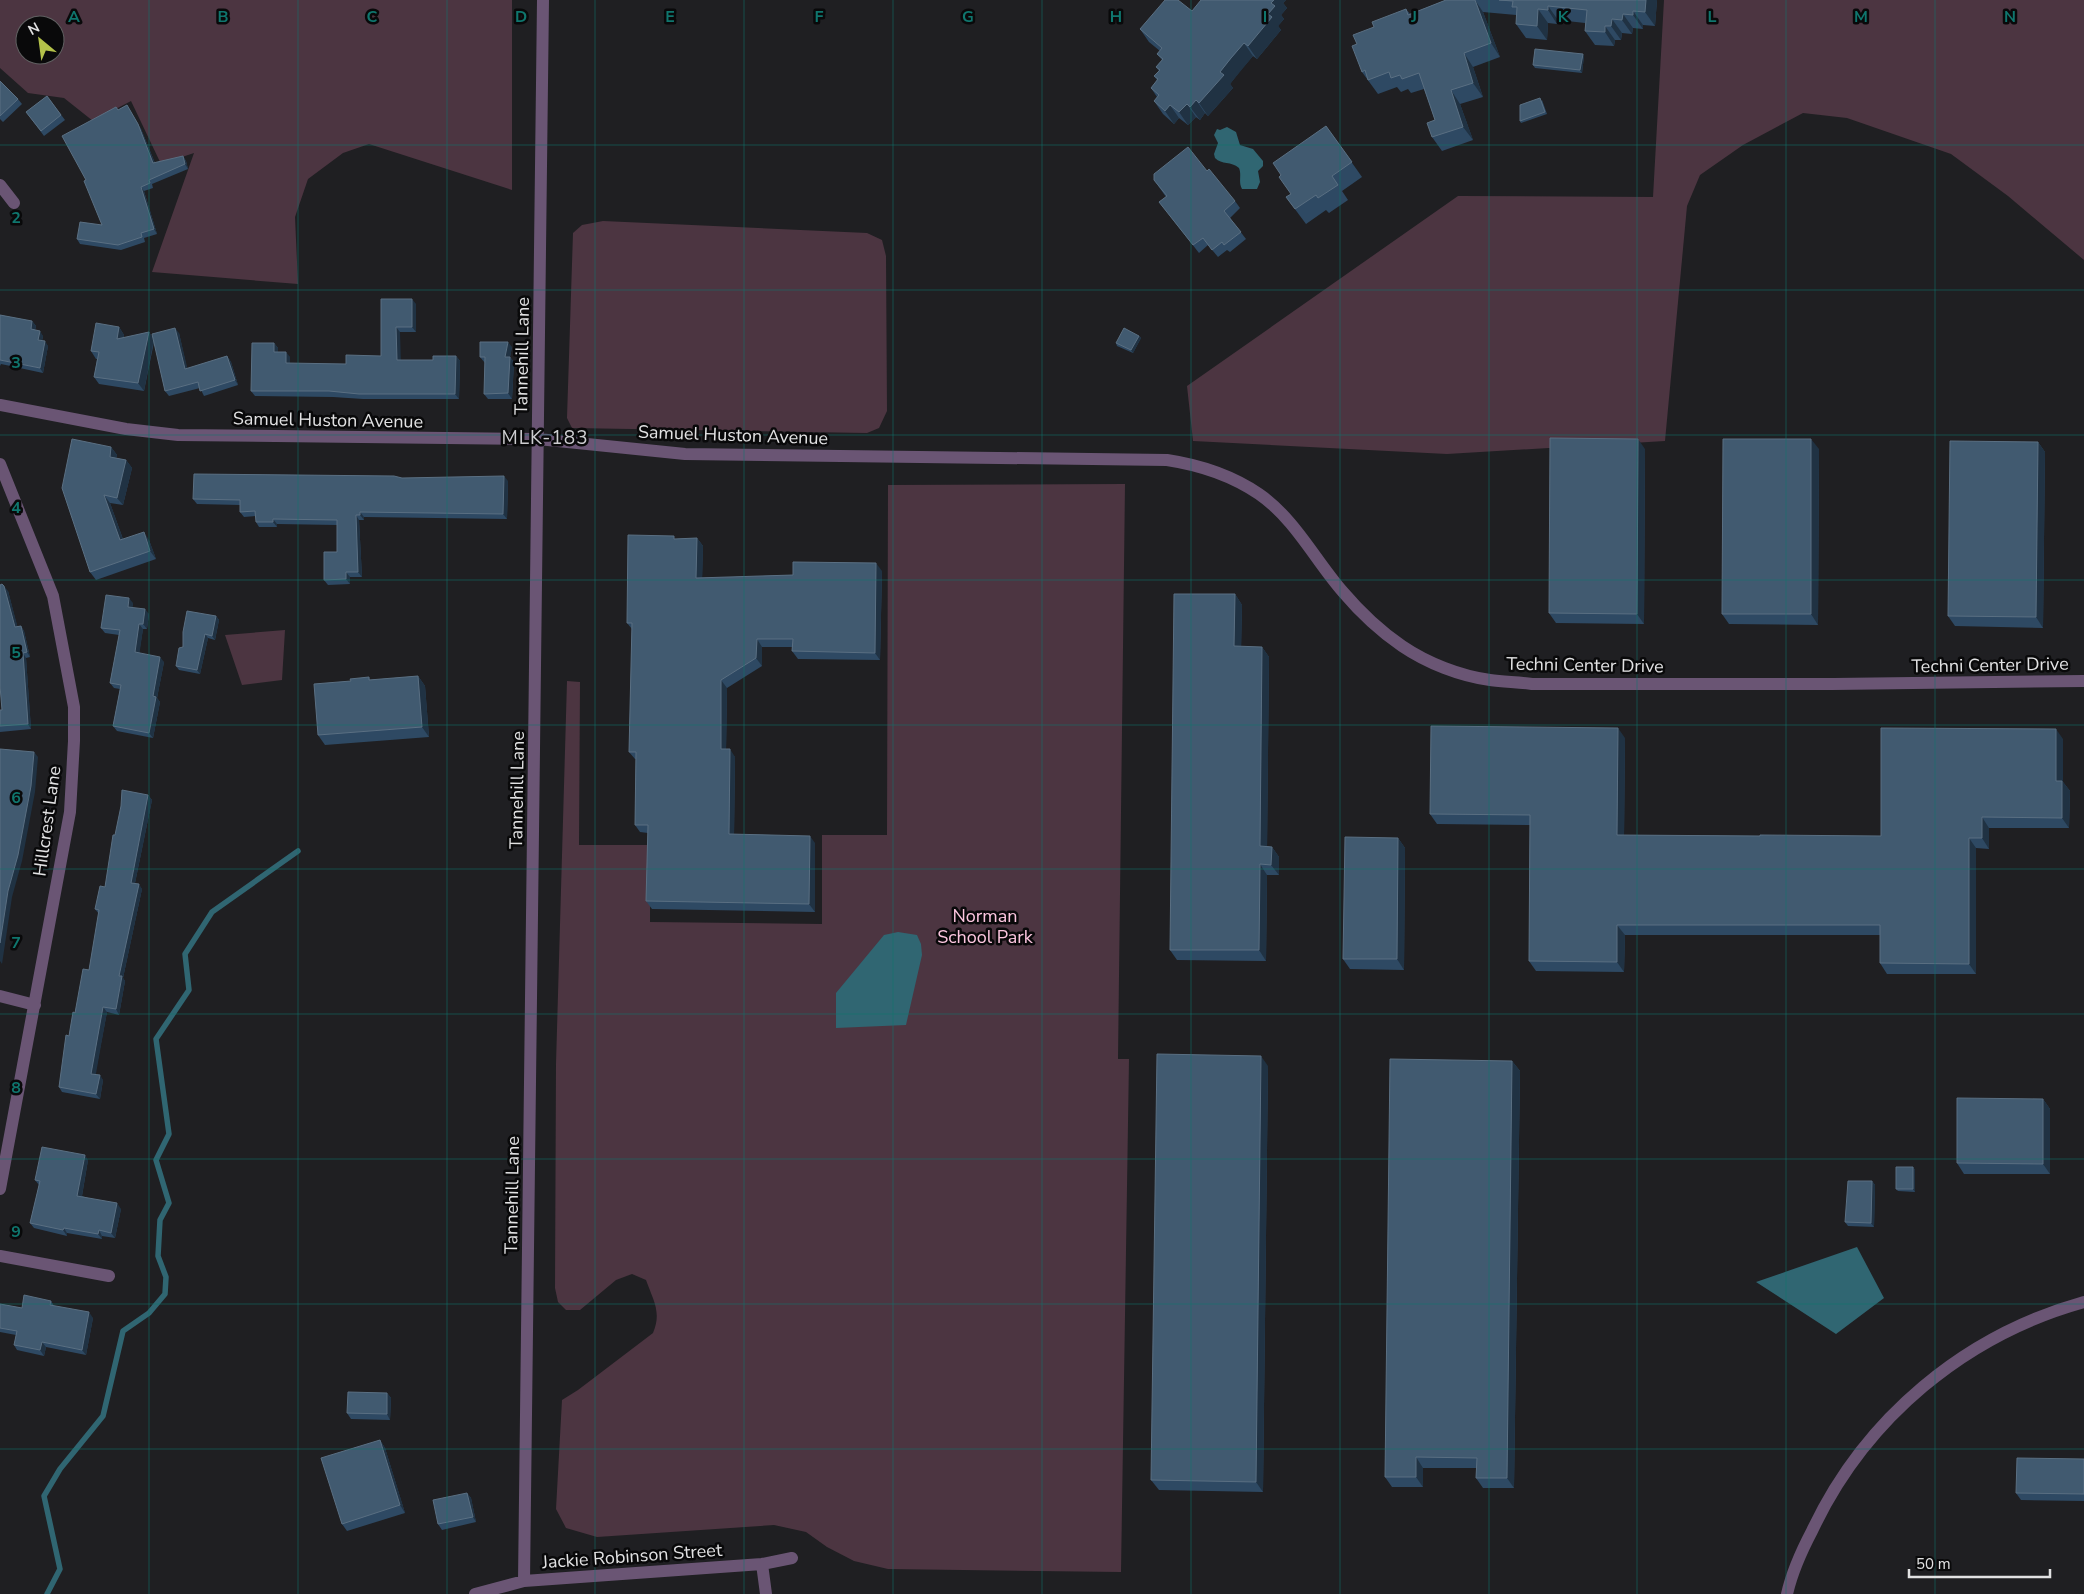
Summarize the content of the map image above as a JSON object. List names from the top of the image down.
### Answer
{
  "streets": {
    "street": [
      "Tannehill Lane",
      "Samuel Huston Avenue",
      "Techni Center Drive",
      "Hillcrest Lane",
      "Jackie Robinson Street"
    ]
  },
  "crossings": [
    ["Tannehill Lane", "Samuel Huston Avenue"],
    ["Tannehill Lane", "Jackie Robinson Street"],
    ["Samuel Huston Avenue", "Techni Center Drive"]
  ],
  "districts": ["MLK-183"],
  "parks": ["Norman School Park"],
  "scale_bar": "50 m",
  "north": "top left",
  "grid": {
    "columns": [
      "A",
      "B",
      "C",
      "D",
      "E",
      "F",
      "G",
      "H",
      "I",
      "J",
      "K",
      "L",
      "M",
      "N"
    ],
    "rows": [
      "2",
      "3",
      "4",
      "5",
      "6",
      "7",
      "8",
      "9"
    ]
  }
}
